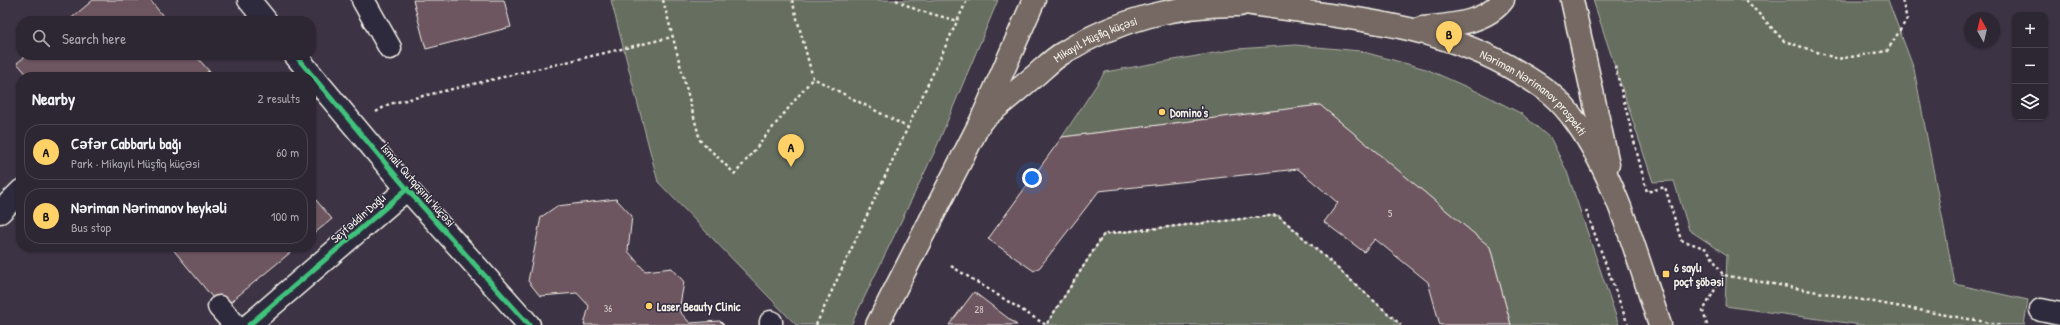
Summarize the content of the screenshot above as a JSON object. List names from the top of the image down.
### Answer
{
  "streets": {
    "main road": ["Mikayıl Müşfiq küçəsi", "Nəriman Nərimanov prospekti"],
    "street": ["İsmail Qutqaşınlı küçəsi", "Seyfəddin Dağlı"]
  },
  "crossings": [
    ["Mikayıl Müşfiq küçəsi", "Nəriman Nərimanov prospekti"],
    ["İsmail Qutqaşınlı küçəsi", "Seyfəddin Dağlı"]
  ],
  "places": {
    "other": ["Domino's", "Laser Beauty Clinic"],
    "transit": ["6 saylı poçt şöbəsi"]
  },
  "house_numbers": ["5", "36", "28"],
  "north": "top",
  "page": {
    "map_buttons": ["+", "−"],
    "search": "Search here",
    "pins": ["B", "A"],
    "heading": ["Nearby", "2 results"],
    "list": [
      {
        "mark": "A",
        "name": "Cəfər Cabbarlı bağı",
        "note": "Park · Mikayıl Müşfiq küçəsi",
        "value": "60 m"
      },
      {
        "mark": "B",
        "name": "Nəriman Nərimanov heykəli",
        "note": "Bus stop",
        "value": "100 m"
      }
    ]
  }
}
